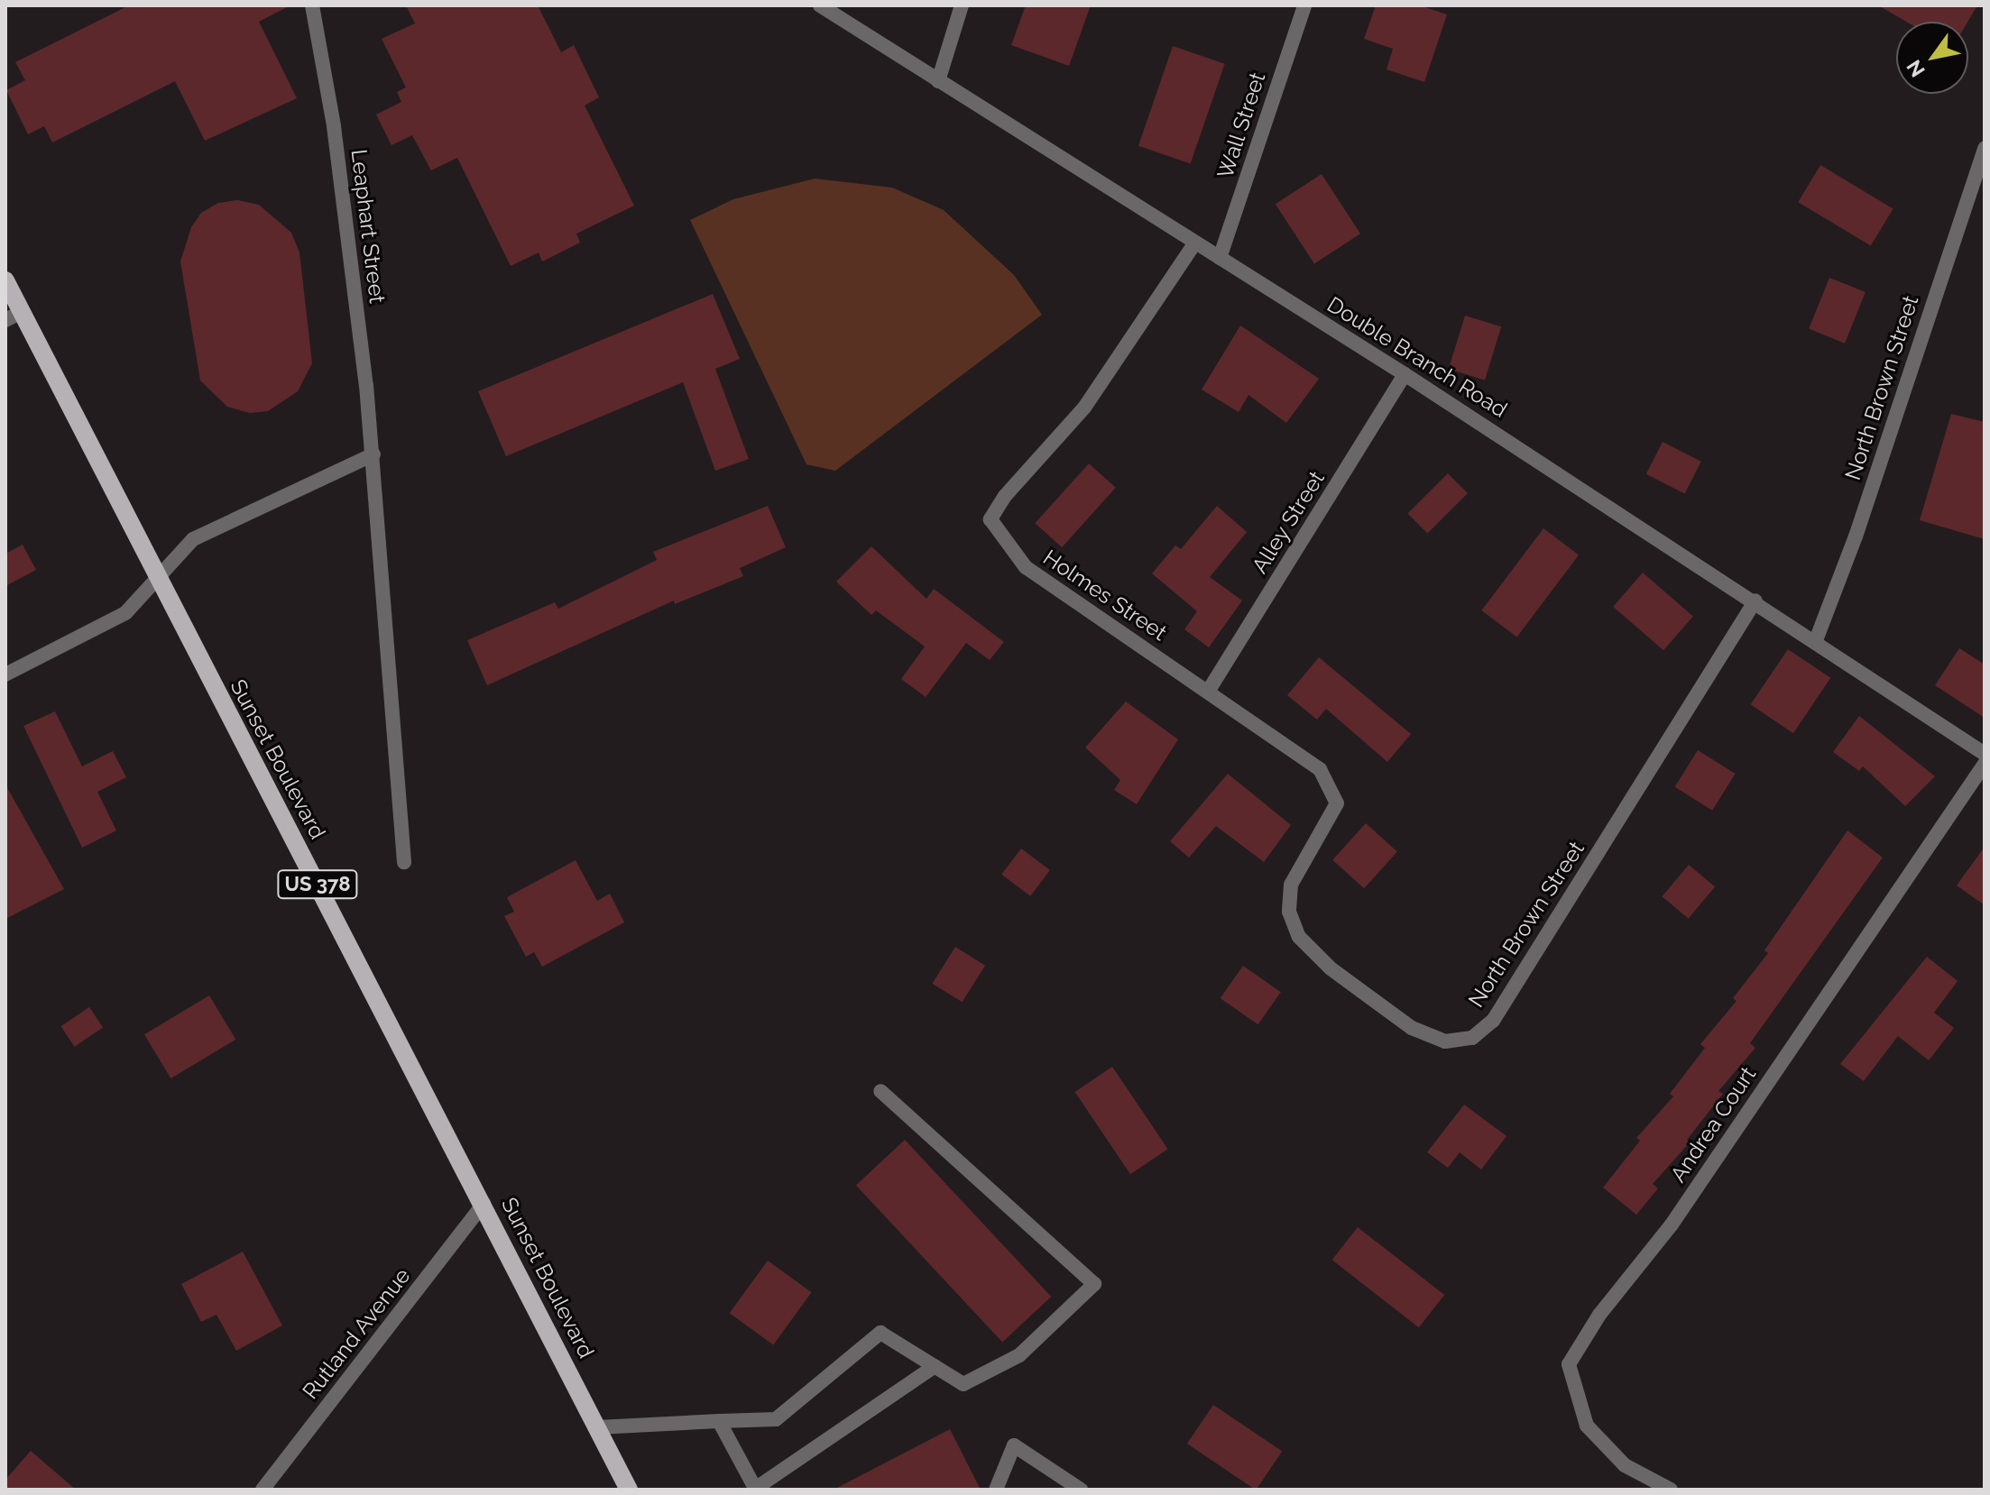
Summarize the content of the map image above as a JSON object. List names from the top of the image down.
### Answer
{
  "streets": {
    "main road": ["Sunset Boulevard", "US 378"],
    "street": [
      "Wall Street",
      "Leaphart Street",
      "Double Branch Road",
      "North Brown Street",
      "Alley Street",
      "Holmes Street",
      "Andrea Court",
      "Rutland Avenue"
    ]
  },
  "crossings": [
    ["Wall Street", "Double Branch Road"],
    ["Double Branch Road", "North Brown Street"],
    ["Double Branch Road", "Alley Street"],
    ["Double Branch Road", "Holmes Street"],
    ["North Brown Street", "Holmes Street"],
    ["Alley Street", "Holmes Street"],
    ["Sunset Boulevard", "Rutland Avenue"]
  ],
  "north": "bottom left"
}
